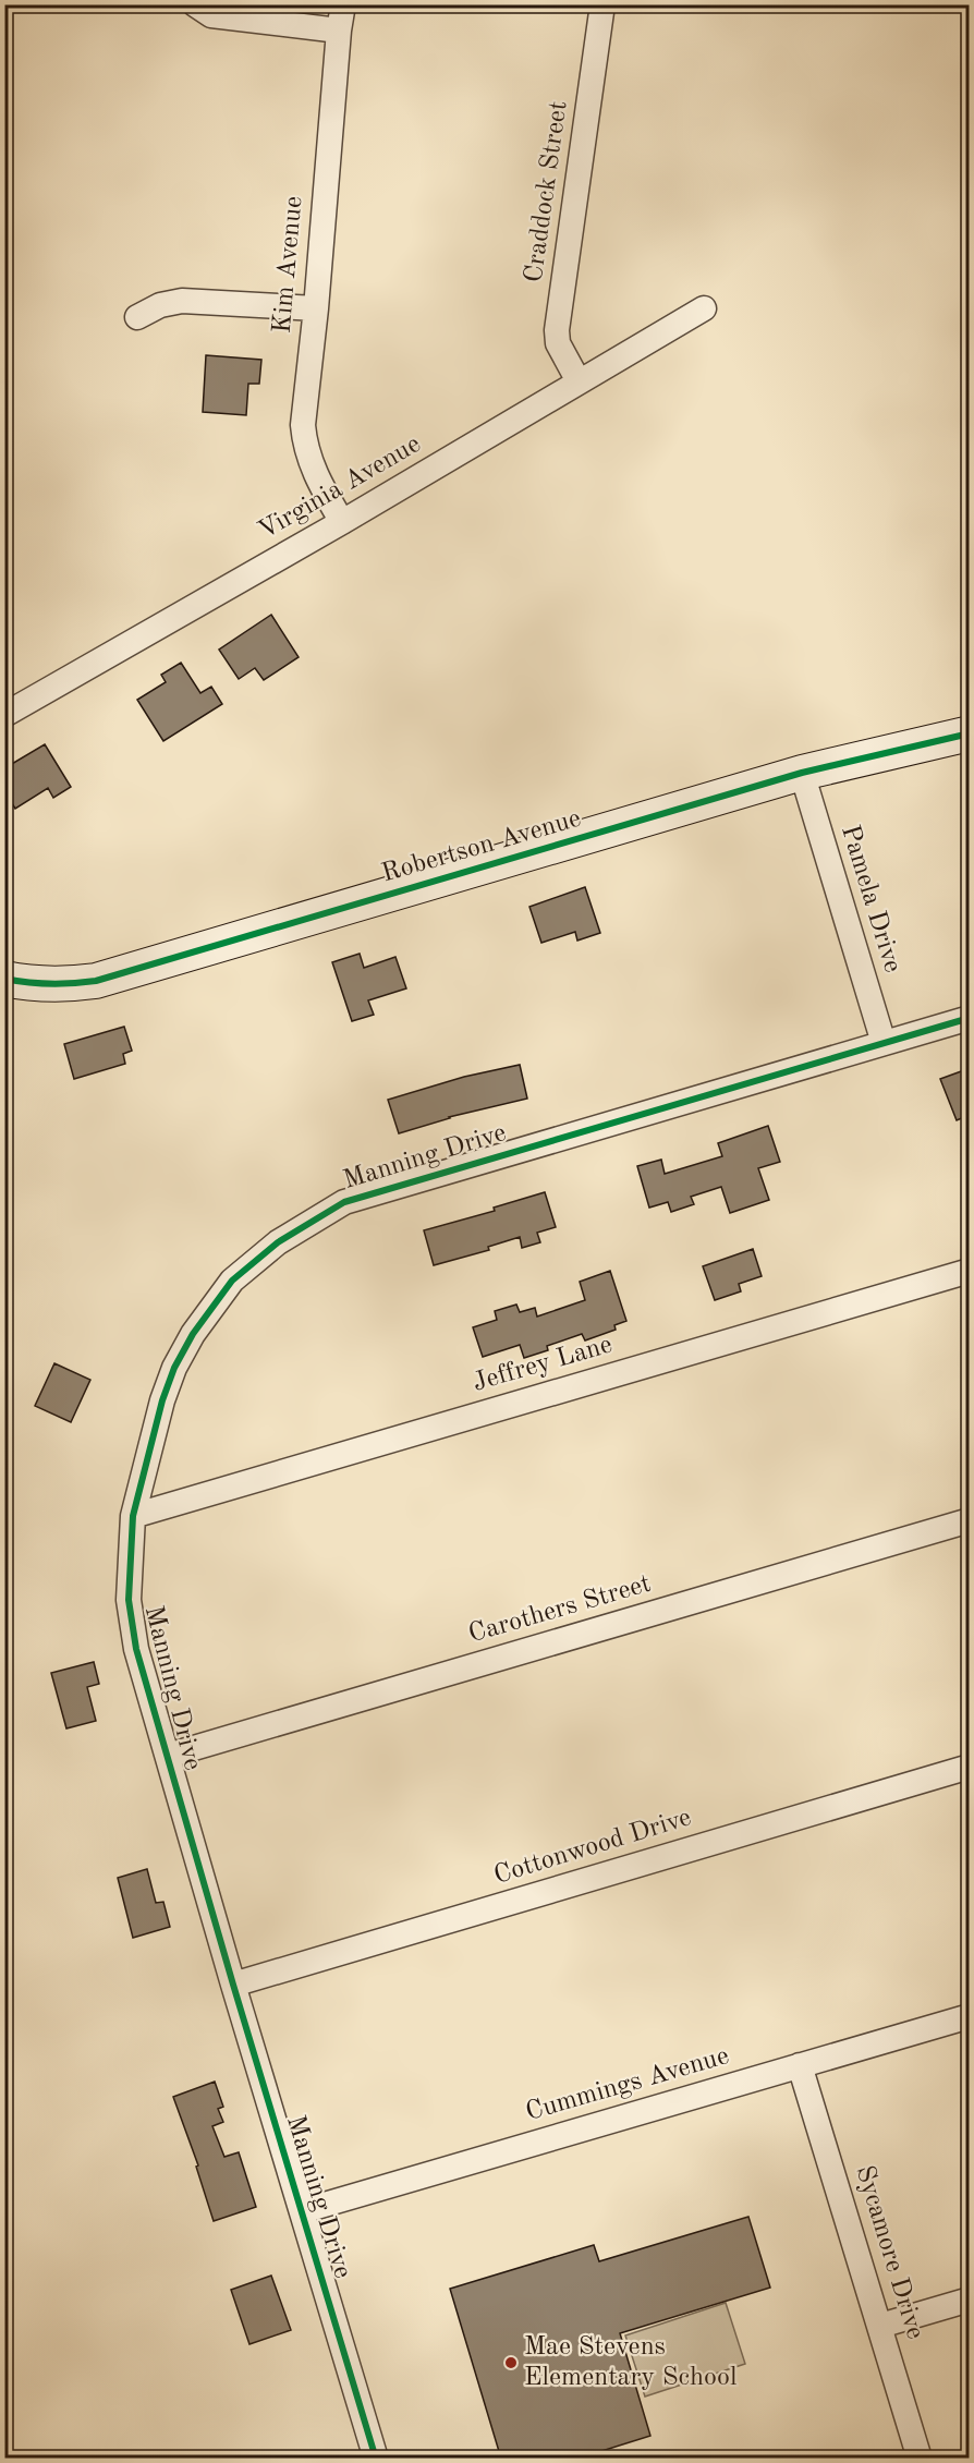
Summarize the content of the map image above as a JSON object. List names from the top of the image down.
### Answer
{
  "streets": {
    "street": [
      "Craddock Street",
      "Kim Avenue",
      "Virginia Avenue",
      "Robertson Avenue",
      "Pamela Drive",
      "Manning Drive",
      "Jeffrey Lane",
      "Carothers Street",
      "Cottonwood Drive",
      "Cummings Avenue",
      "Sycamore Drive"
    ]
  },
  "crossings": [
    ["Craddock Street", "Virginia Avenue"],
    ["Kim Avenue", "Virginia Avenue"],
    ["Robertson Avenue", "Pamela Drive"],
    ["Pamela Drive", "Manning Drive"],
    ["Manning Drive", "Jeffrey Lane"],
    ["Manning Drive", "Carothers Street"],
    ["Manning Drive", "Cottonwood Drive"],
    ["Manning Drive", "Cummings Avenue"],
    ["Cummings Avenue", "Sycamore Drive"]
  ],
  "places": ["Mae Stevens Elementary School"]
}
